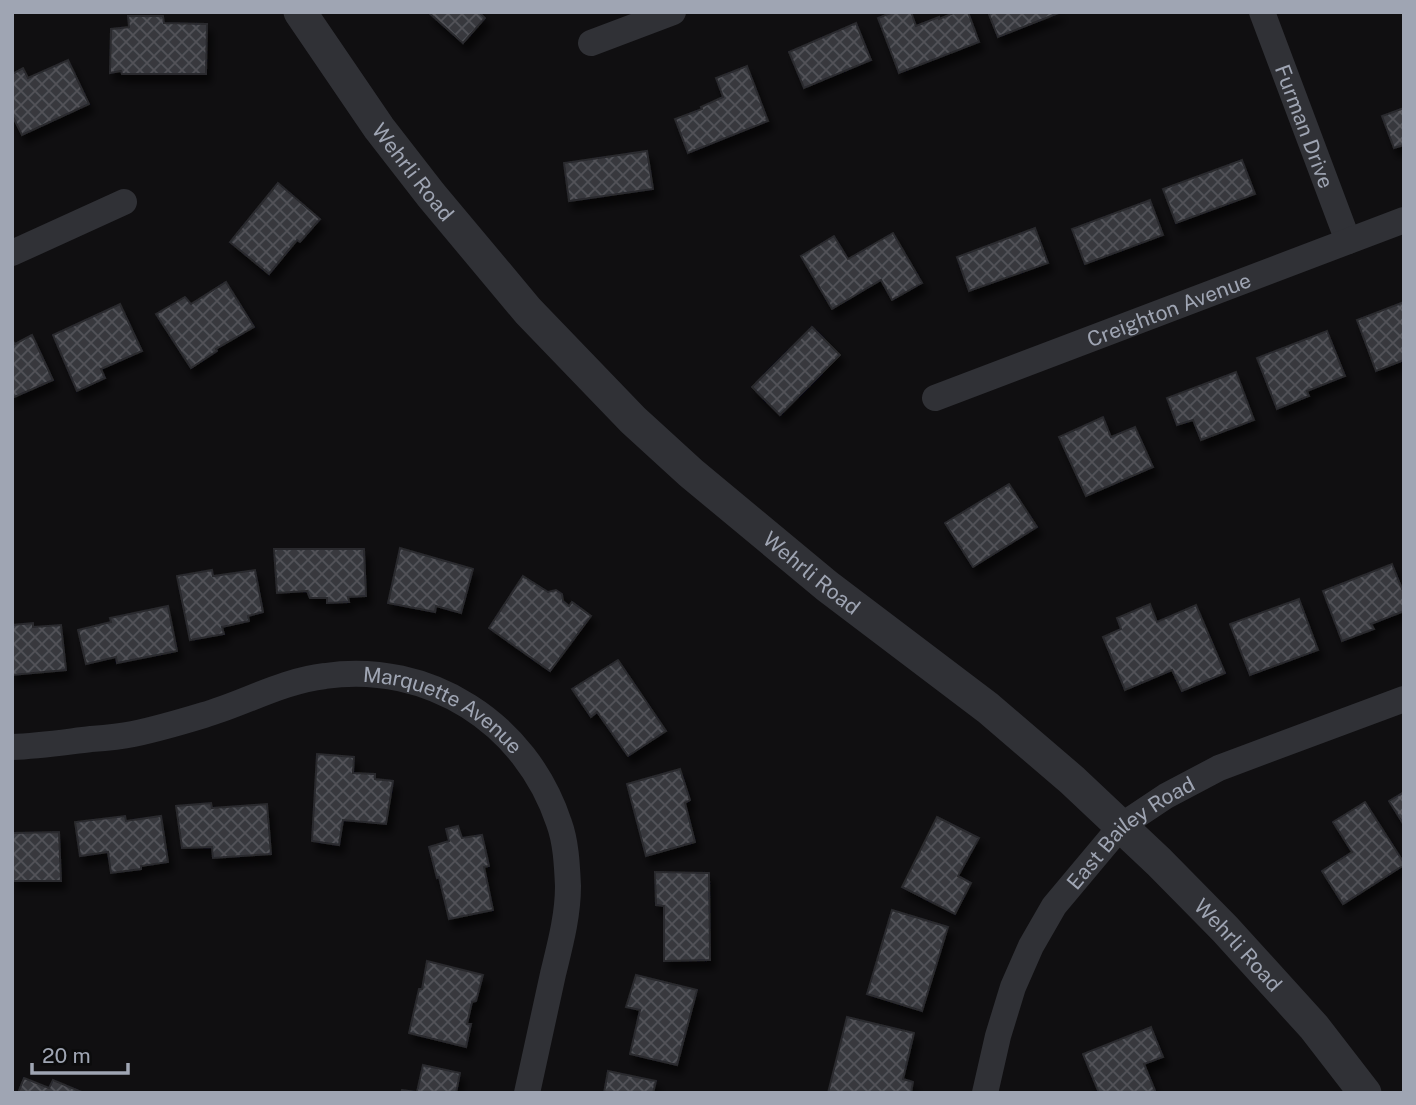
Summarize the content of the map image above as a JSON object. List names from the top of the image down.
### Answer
{
  "streets": {
    "street": [
      "Furman Drive",
      "Wehrli Road",
      "Creighton Avenue",
      "Marquette Avenue",
      "East Bailey Road"
    ]
  },
  "crossings": [
    ["Furman Drive", "Creighton Avenue"],
    ["Wehrli Road", "East Bailey Road"]
  ],
  "scale_bar": "20 m"
}
